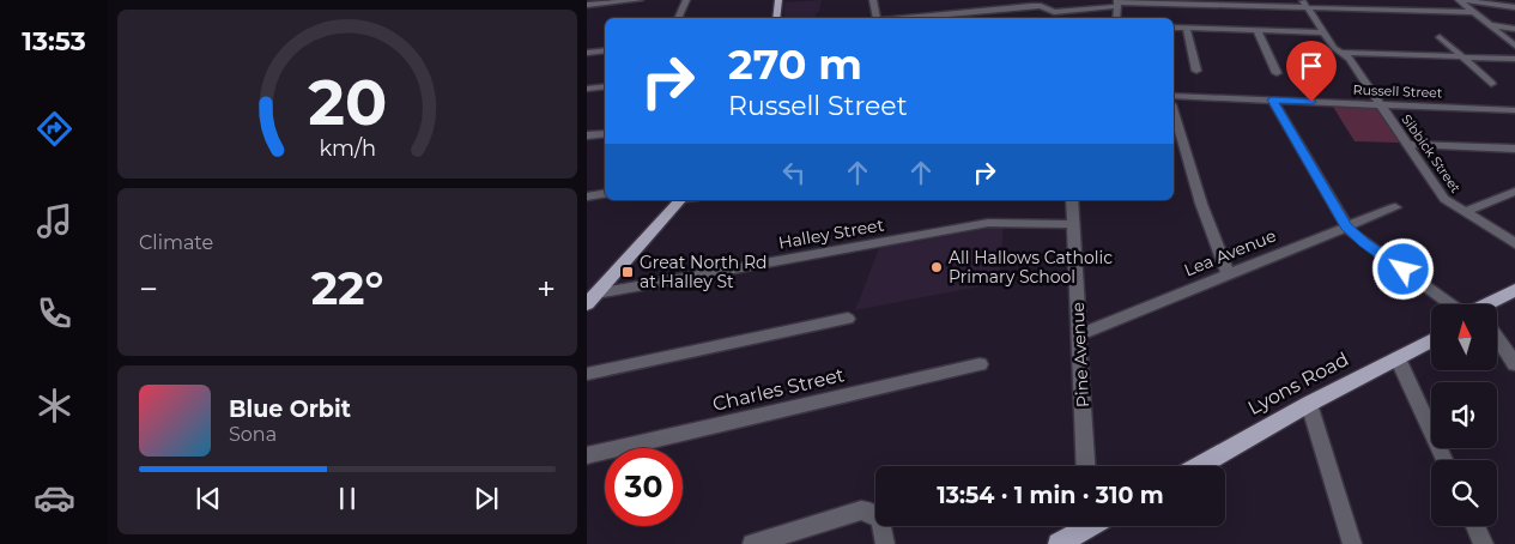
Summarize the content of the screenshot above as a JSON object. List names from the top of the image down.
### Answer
{
  "streets": {
    "main road": ["Lyons Road"],
    "street": [
      "Russell Street",
      "Sibbick Street",
      "Halley Street",
      "Lea Avenue",
      "Pine Avenue",
      "Charles Street"
    ]
  },
  "crossings": [
    ["Russell Street", "Sibbick Street"],
    ["Halley Street", "Pine Avenue"],
    ["Lea Avenue", "Pine Avenue"]
  ],
  "places": {
    "other": ["All Hallows Catholic Primary School"],
    "transit": ["Great North Rd at Halley St"]
  },
  "north": "top",
  "page": {
    "tabs": "13:53",
    "turn": ["270 m", "Russell Street"],
    "tile": "Climate",
    "heat": ["−", "22°", "+"],
    "song": ["Blue Orbit", "Sona"],
    "limit": "30",
    "trip": "13:54 · 1 min · 310 m",
    "gauge": ["20", "km/h"]
  }
}
